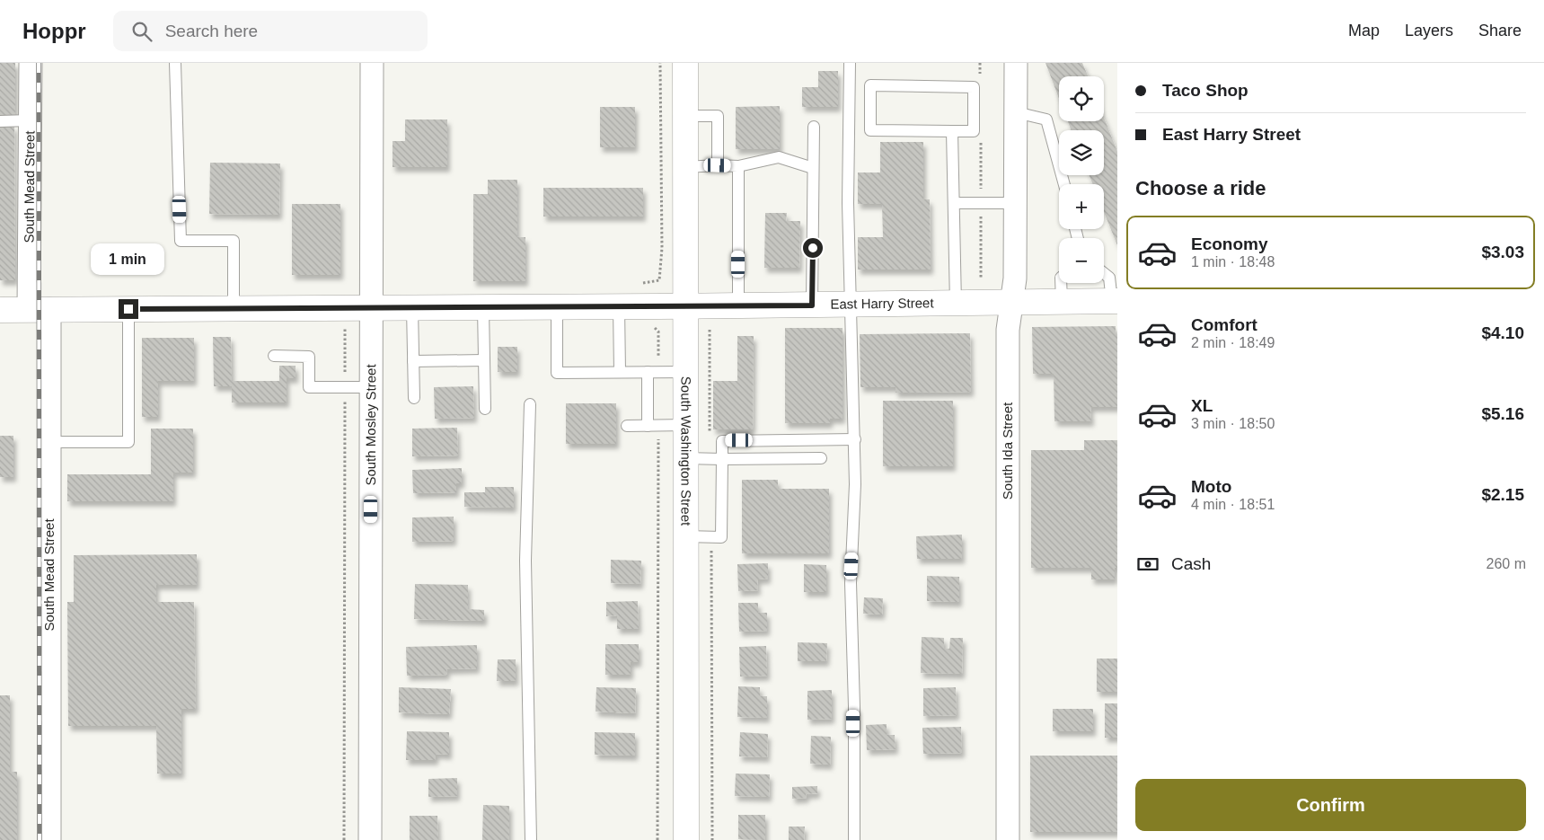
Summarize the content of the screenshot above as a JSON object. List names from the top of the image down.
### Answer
{
  "streets": {
    "street": [
      "South Mead Street",
      "East Harry Street",
      "South Mosley Street",
      "South Washington Street",
      "South Ida Street"
    ]
  },
  "crossings": [
    ["South Mead Street", "East Harry Street"],
    ["East Harry Street", "South Mosley Street"],
    ["East Harry Street", "South Washington Street"],
    ["East Harry Street", "South Ida Street"]
  ],
  "page": {
    "header": "Hoppr",
    "search": "Search here",
    "nav": ["Map", "Layers", "Share"],
    "banner": ["Taco Shop", "East Harry Street"],
    "map_buttons": ["+", "−"],
    "heading": "Choose a ride",
    "list": [
      {
        "name": "Economy",
        "note": "1 min · 18:48",
        "value": "$3.03"
      },
      {
        "name": "Comfort",
        "note": "2 min · 18:49",
        "value": "$4.10"
      },
      {
        "name": "XL",
        "note": "3 min · 18:50",
        "value": "$5.16"
      },
      {
        "name": "Moto",
        "note": "4 min · 18:51",
        "value": "$2.15"
      }
    ],
    "bubble": "1 min",
    "pay": ["Cash", "260 m"],
    "buttons": "Confirm"
  }
}
